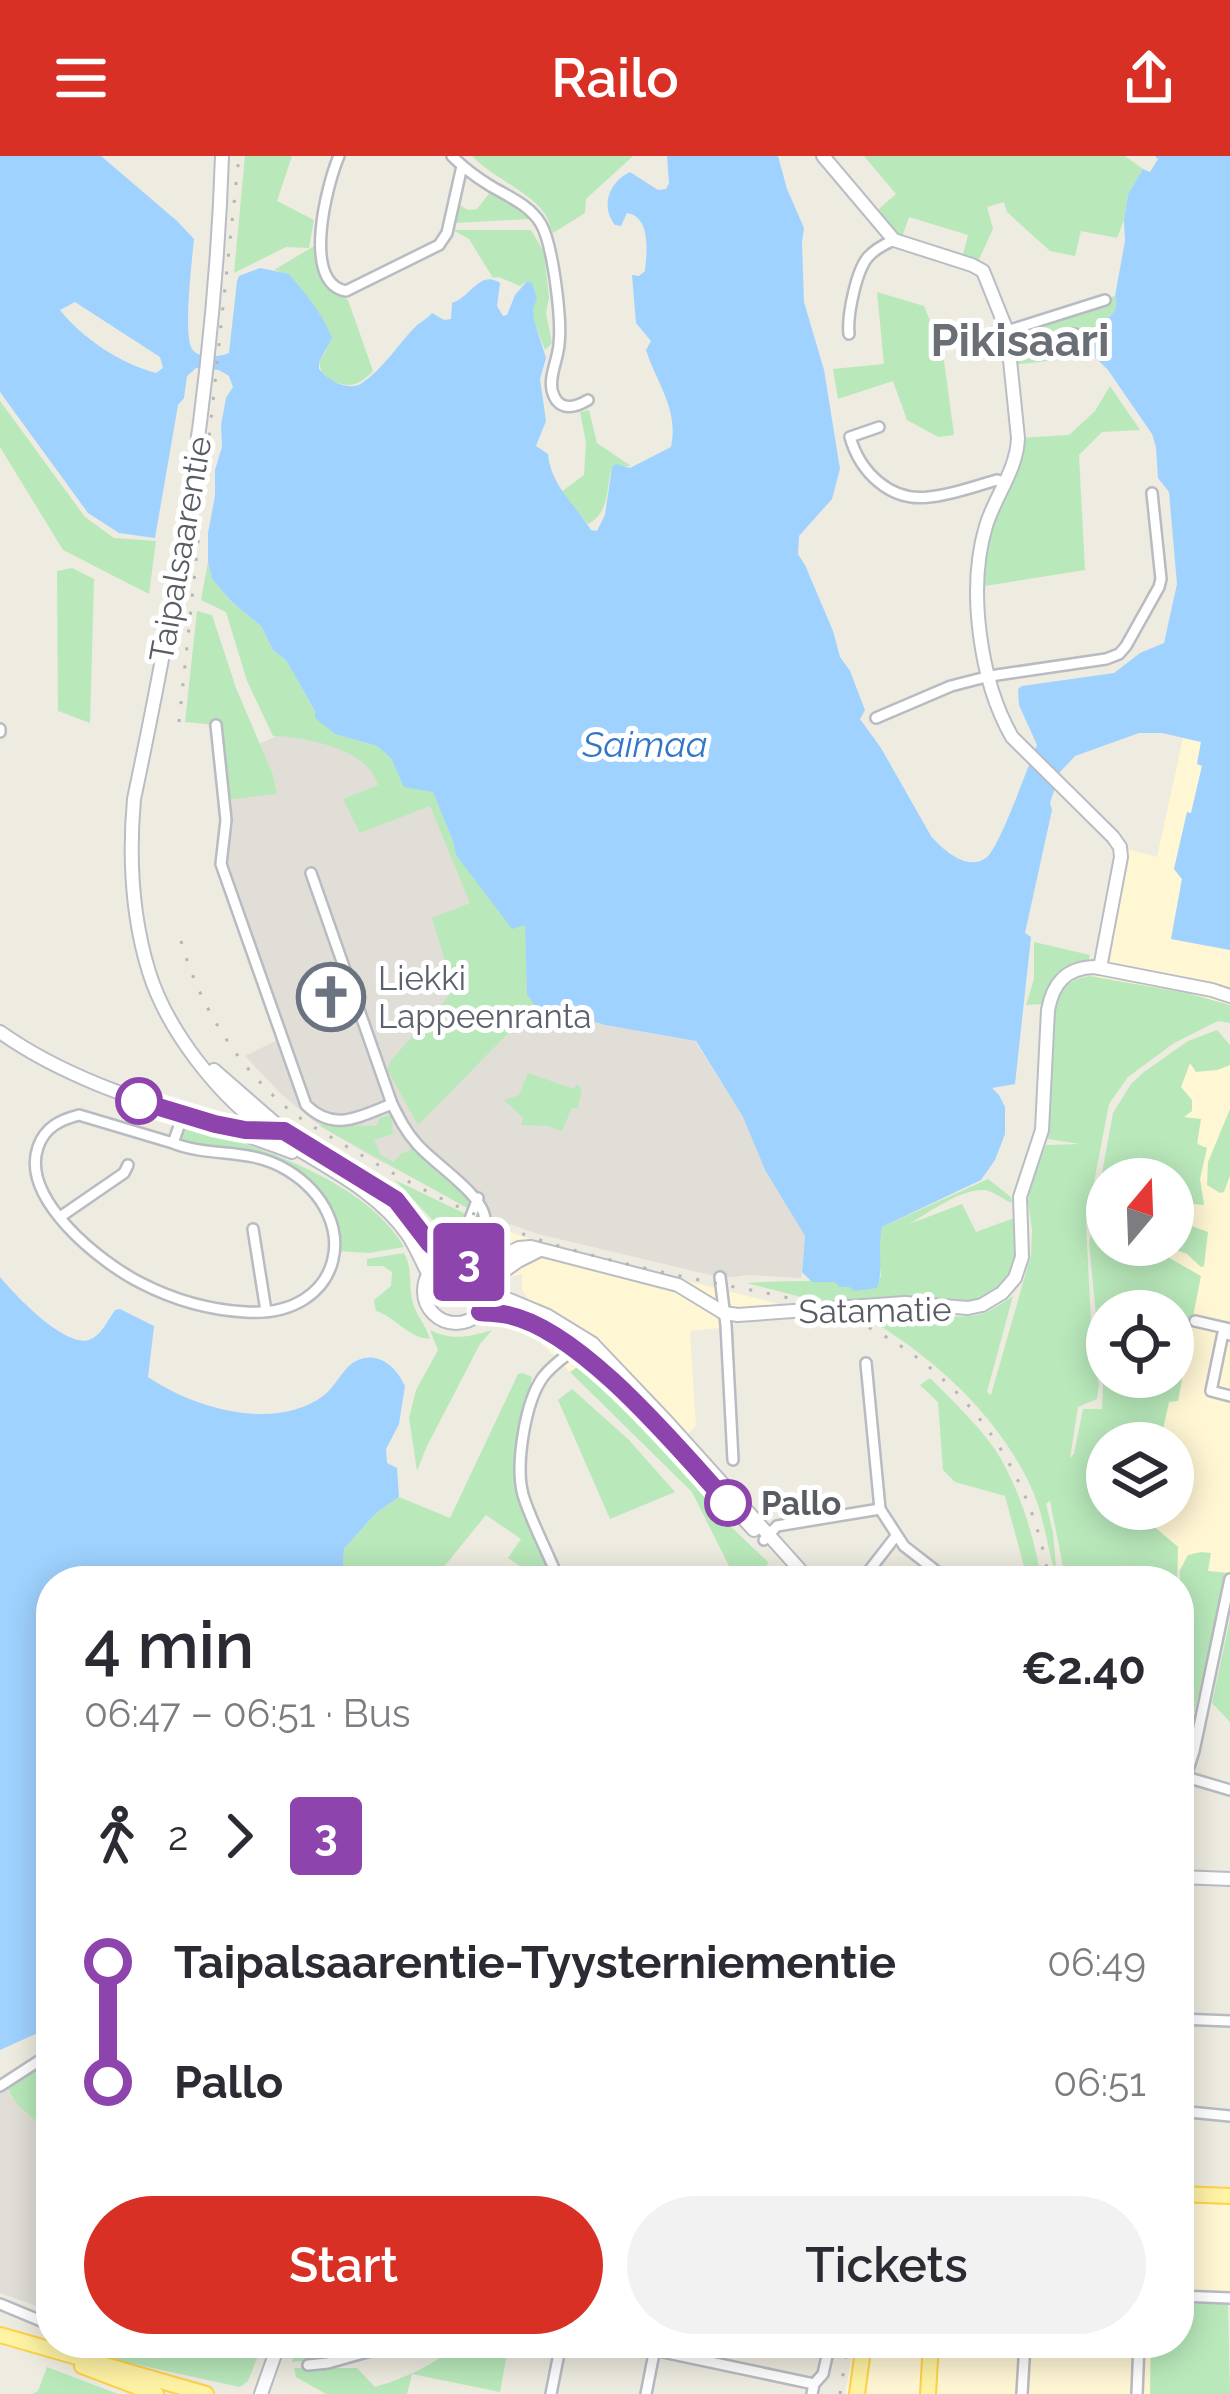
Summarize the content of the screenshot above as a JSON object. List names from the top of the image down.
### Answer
{
  "streets": {
    "street": ["Taipalsaarentie", "Satamatie"]
  },
  "districts": ["Pikisaari"],
  "water": ["Saimaa"],
  "places": {
    "church": ["Liekki Lappeenranta"],
    "other": ["Pallo"]
  },
  "lines": ["bus line 3"],
  "north": "top",
  "page": {
    "header": "Railo",
    "on_map": "3",
    "heading": ["4 min", "06:47 – 06:51 · Bus", "€2.40"],
    "legs": ["2", "3"],
    "list": [
      {
        "name": "Taipalsaarentie-Tyysterniementie",
        "value": "06:49"
      },
      {
        "name": "Pallo",
        "value": "06:51"
      }
    ],
    "buttons": ["Start", "Tickets"]
  }
}
